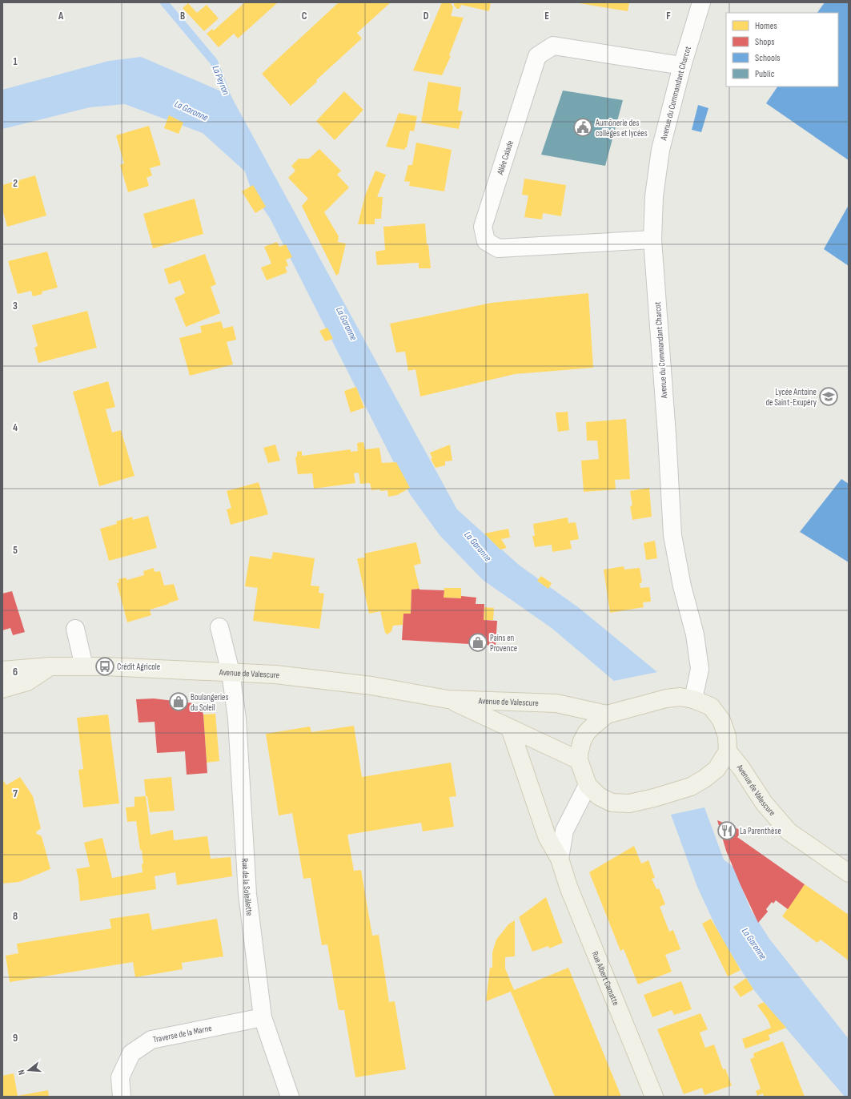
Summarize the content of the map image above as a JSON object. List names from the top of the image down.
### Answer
{
  "streets": {
    "main road": ["Avenue de Valescure", "Rue Albert Camatte"],
    "street": [
      "Avenue du Commandant Charcot",
      "Allée Calade",
      "Rue de la Soleillette",
      "Traverse de la Marne"
    ]
  },
  "crossings": [
    ["Avenue du Commandant Charcot", "Allée Calade"],
    ["Avenue de Valescure", "Rue de la Soleillette"],
    ["Avenue de Valescure", "Rue Albert Camatte"],
    ["Rue de la Soleillette", "Traverse de la Marne"]
  ],
  "water": ["La Peyron", "La Garonne"],
  "places": {
    "public building": ["Aumônerie des collèges et lycées"],
    "school or university": ["Lycée Antoine de Saint-Exupéry"],
    "shop": ["Pains en Provence", "Boulangeries du Soleil"],
    "bus stop": ["Crédit Agricole"],
    "restaurant": ["La Parenthèse"]
  },
  "legend": [
    "Homes",
    "Shops",
    "Schools",
    "Public"
  ],
  "north": "left",
  "grid": {
    "columns": [
      "A",
      "B",
      "C",
      "D",
      "E",
      "F"
    ],
    "rows": [
      "1",
      "2",
      "3",
      "4",
      "5",
      "6",
      "7",
      "8",
      "9"
    ]
  }
}
